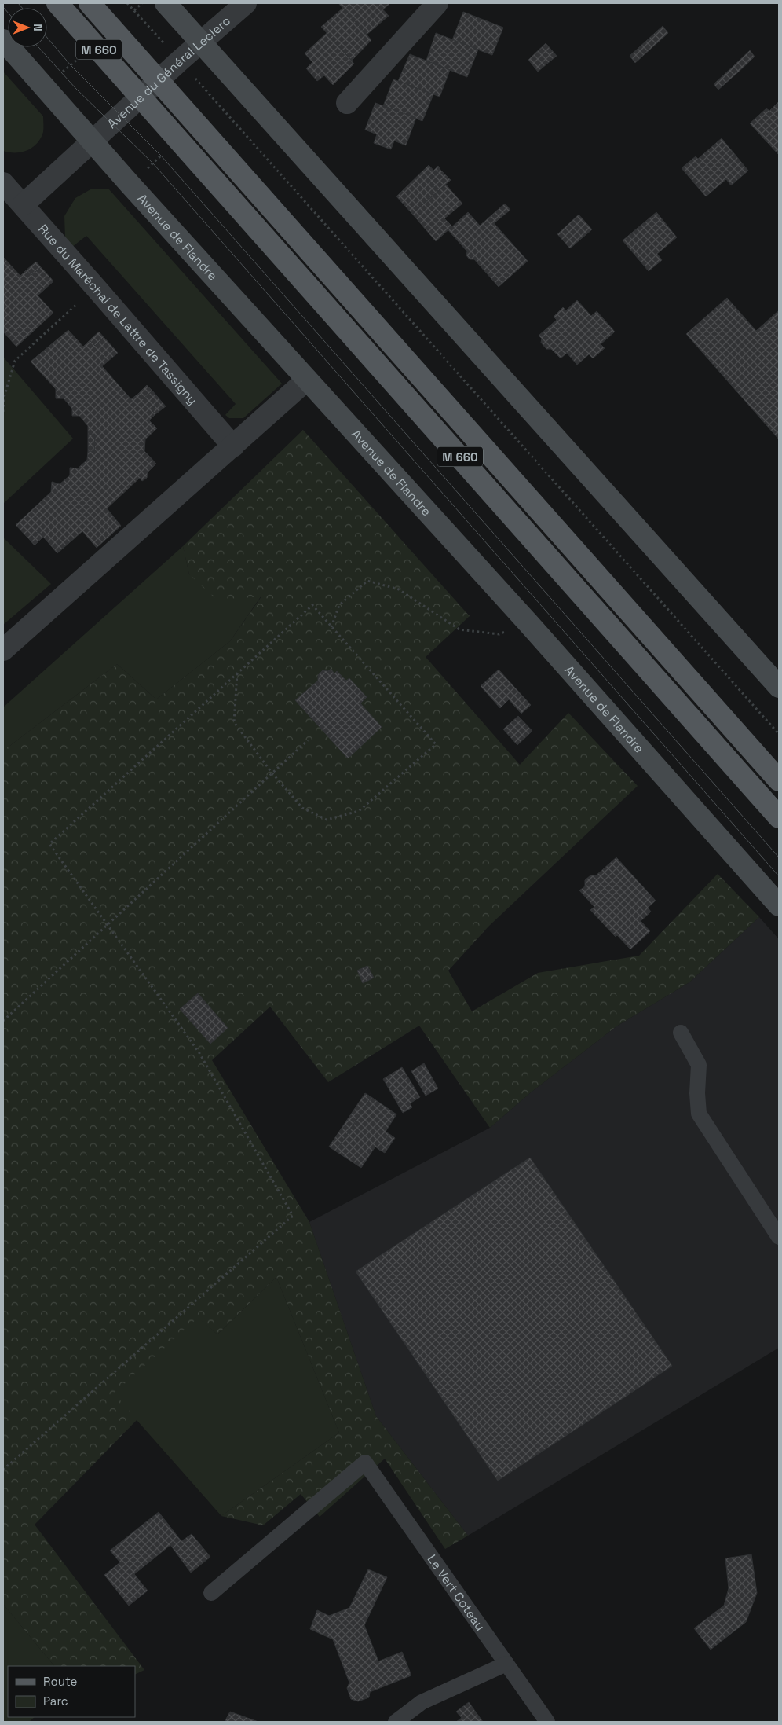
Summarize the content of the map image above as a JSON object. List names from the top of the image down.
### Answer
{
  "streets": {
    "main road": ["M 660"],
    "street": ["Avenue du Général Leclerc", "Avenue de Flandre", "Rue du Maréchal de Lattre de Tassigny"],
    "lane": ["Le Vert Coteau"]
  },
  "crossings": [
    ["M 660", "Avenue du Général Leclerc"],
    ["Avenue du Général Leclerc", "Avenue de Flandre"],
    ["Avenue du Général Leclerc", "Rue du Maréchal de Lattre de Tassigny"]
  ],
  "legend": ["Route", "Parc"],
  "north": "right"
}
